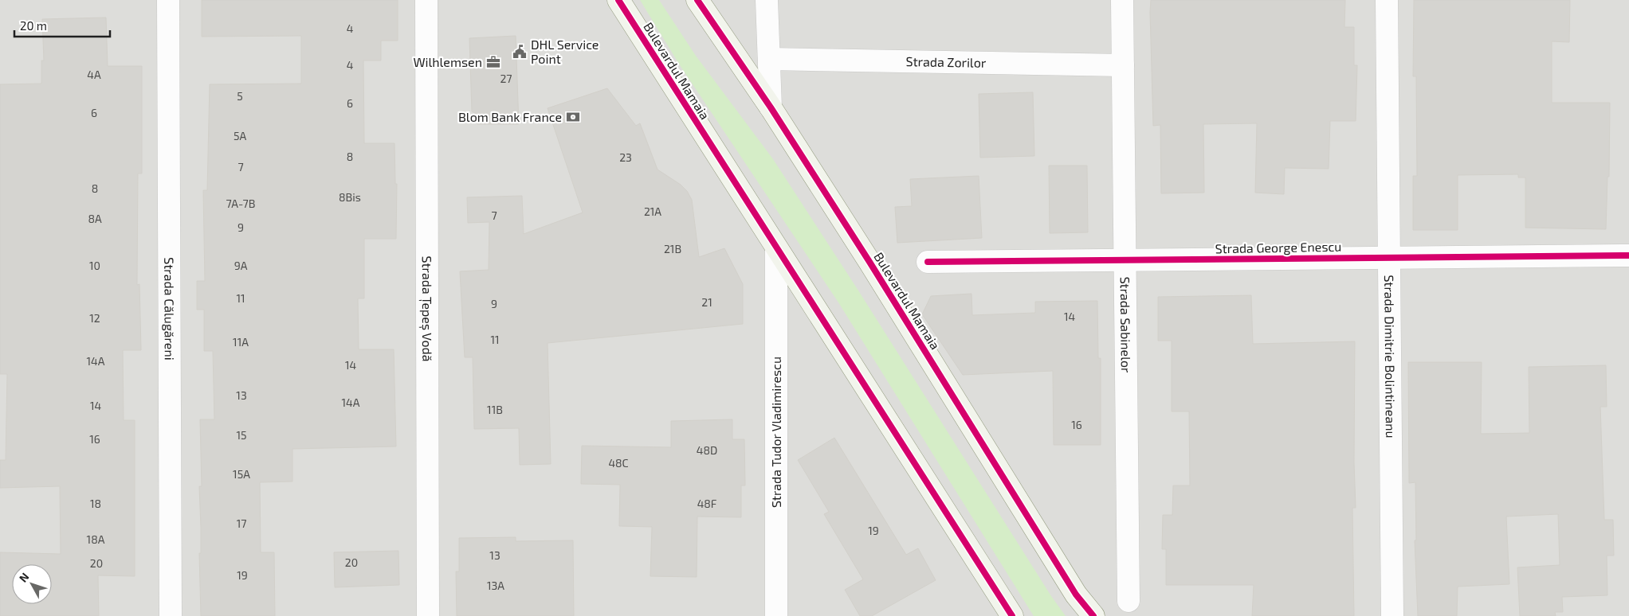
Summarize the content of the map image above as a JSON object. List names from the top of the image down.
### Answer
{
  "streets": {
    "main road": ["Bulevardul Mamaia"],
    "street": [
      "Strada Zorilor",
      "Strada George Enescu",
      "Strada Călugăreni",
      "Strada Țepeș Vodă",
      "Strada Sabinelor",
      "Strada Dimitrie Bolintineanu",
      "Strada Tudor Vladimirescu"
    ]
  },
  "crossings": [
    ["Strada Zorilor", "Strada Sabinelor"],
    ["Bulevardul Mamaia", "Strada Tudor Vladimirescu"],
    ["Strada George Enescu", "Strada Sabinelor"],
    ["Strada George Enescu", "Strada Dimitrie Bolintineanu"]
  ],
  "places": {
    "public building": ["DHL Service Point"],
    "office": ["Wilhlemsen"],
    "bank": ["Blom Bank France"]
  },
  "house_numbers": [
    "4",
    "4",
    "4A",
    "27",
    "5",
    "6",
    "6",
    "5A",
    "8",
    "23",
    "7",
    "8",
    "8Bis",
    "7A-7B",
    "21A",
    "7",
    "8A",
    "9",
    "21B",
    "10",
    "9A",
    "11",
    "21",
    "9",
    "14",
    "12",
    "11",
    "11A",
    "14A",
    "14",
    "13",
    "14A",
    "14",
    "11B",
    "16",
    "15",
    "16",
    "48D",
    "48C",
    "15A",
    "18",
    "48F",
    "17",
    "19",
    "18A",
    "13",
    "20",
    "20",
    "19",
    "13A"
  ],
  "scale_bar": "20 m",
  "north": "top left"
}
